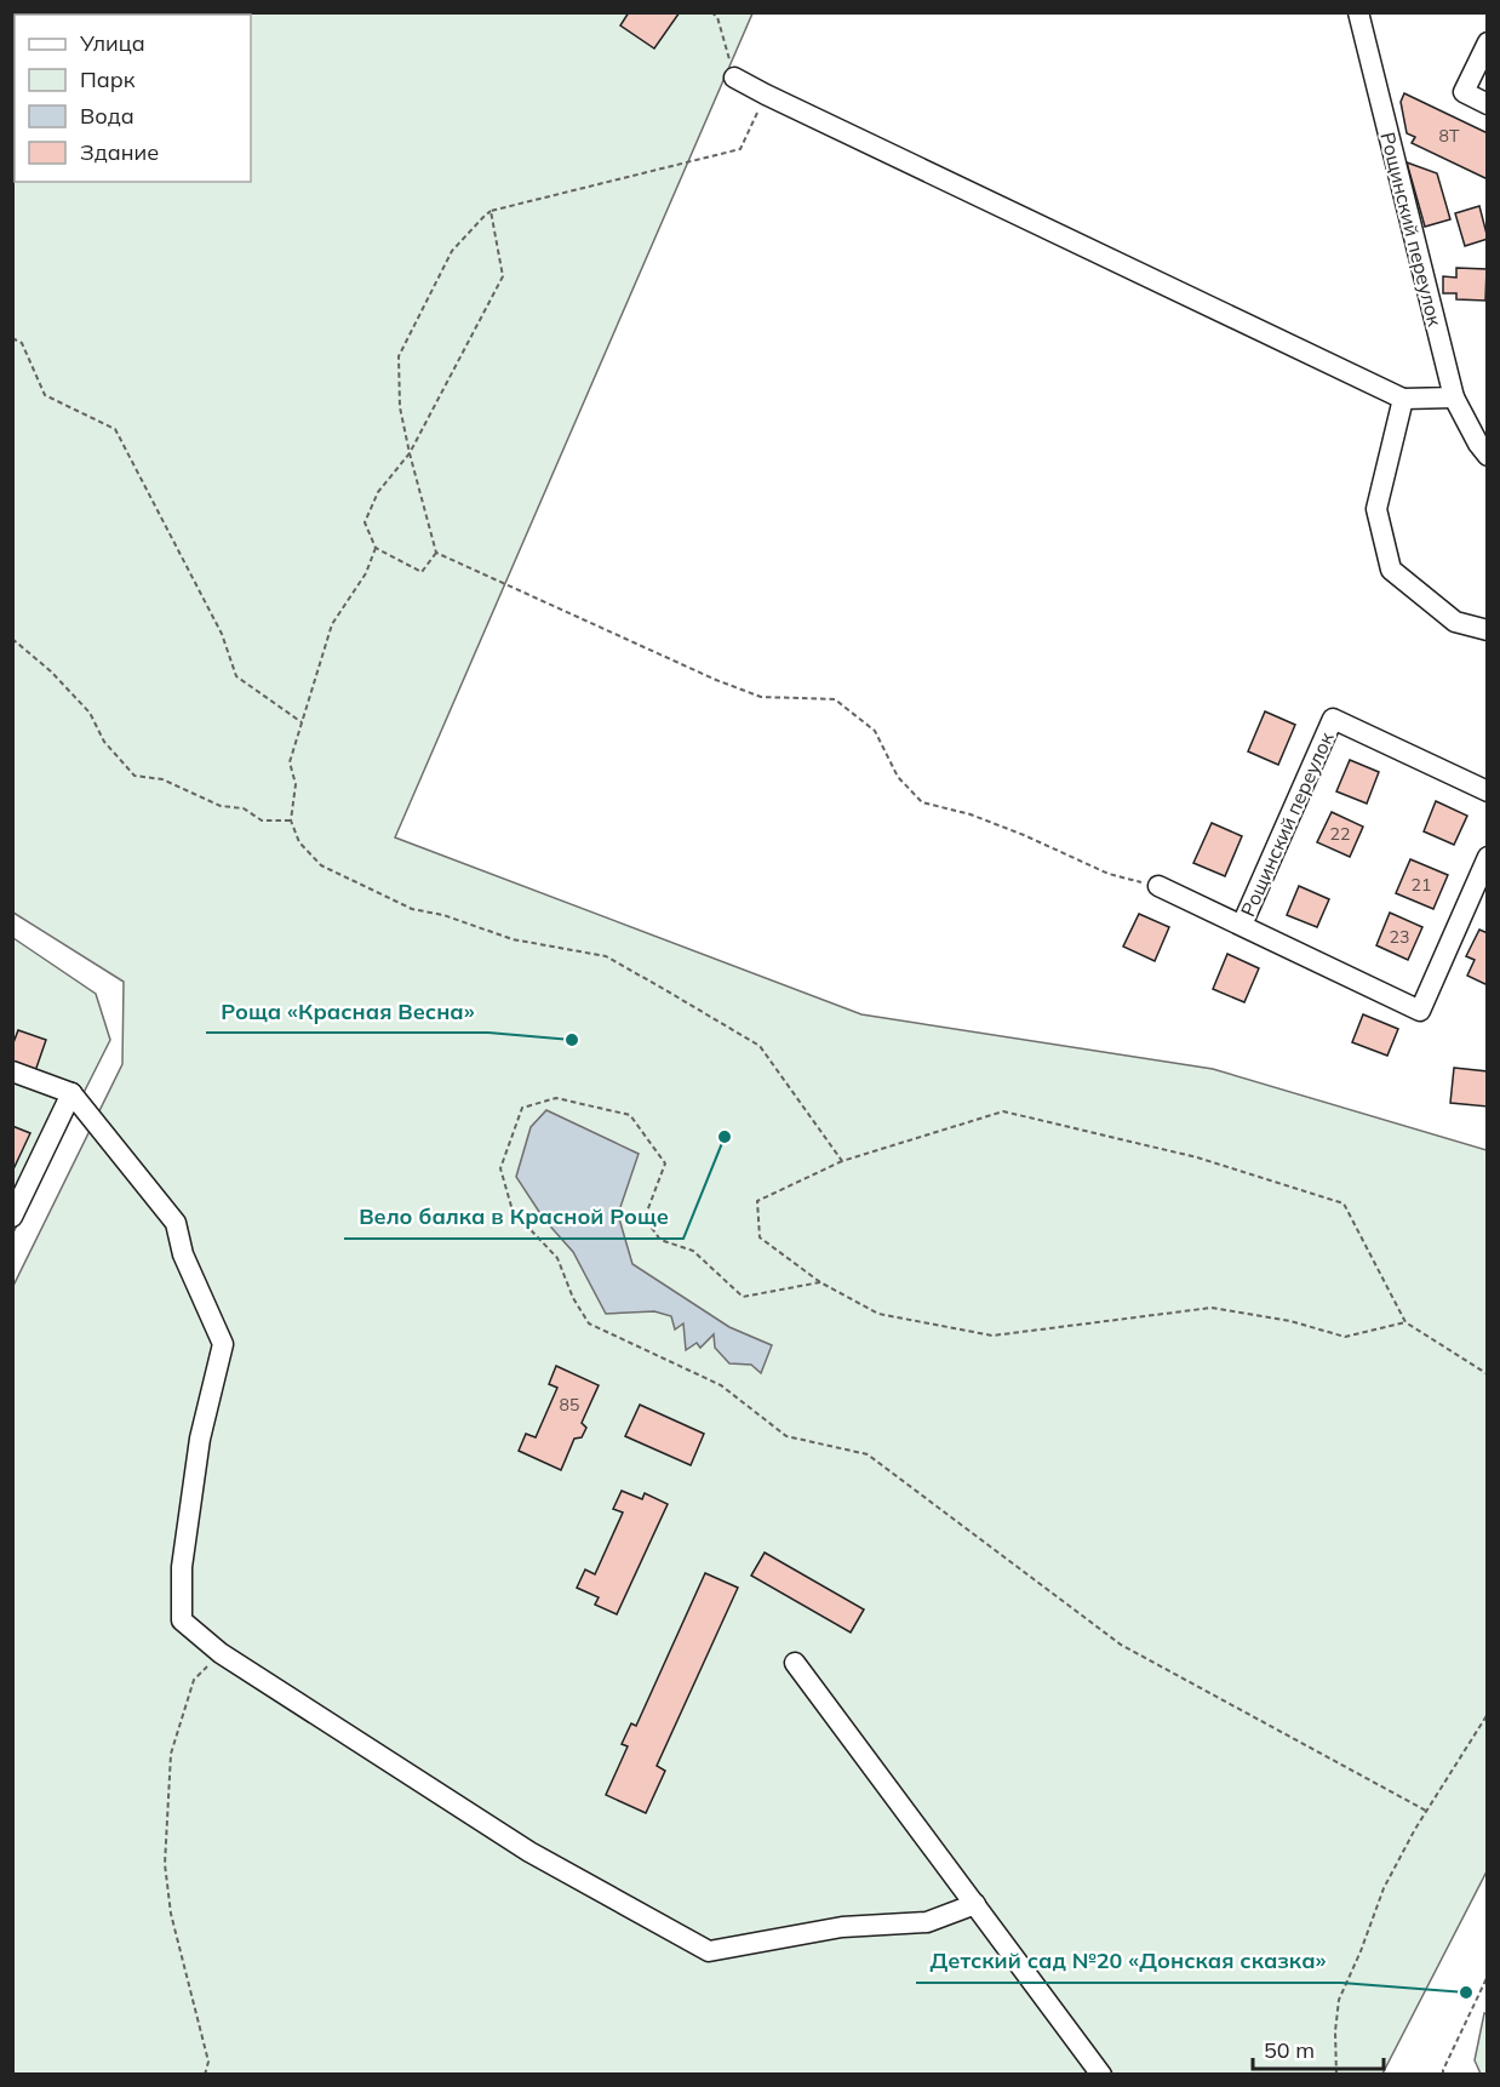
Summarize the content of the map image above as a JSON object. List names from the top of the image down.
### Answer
{
  "streets": {
    "street": ["Рощинский переулок"]
  },
  "places": ["Роща «Красная Весна»", "Вело балка в Красной Роще", "Детский сад №20 «Донская сказка»"],
  "house_numbers": [
    "8Т",
    "22",
    "21",
    "23",
    "85"
  ],
  "legend": [
    "Улица",
    "Парк",
    "Вода",
    "Здание"
  ],
  "scale_bar": "50 m"
}
